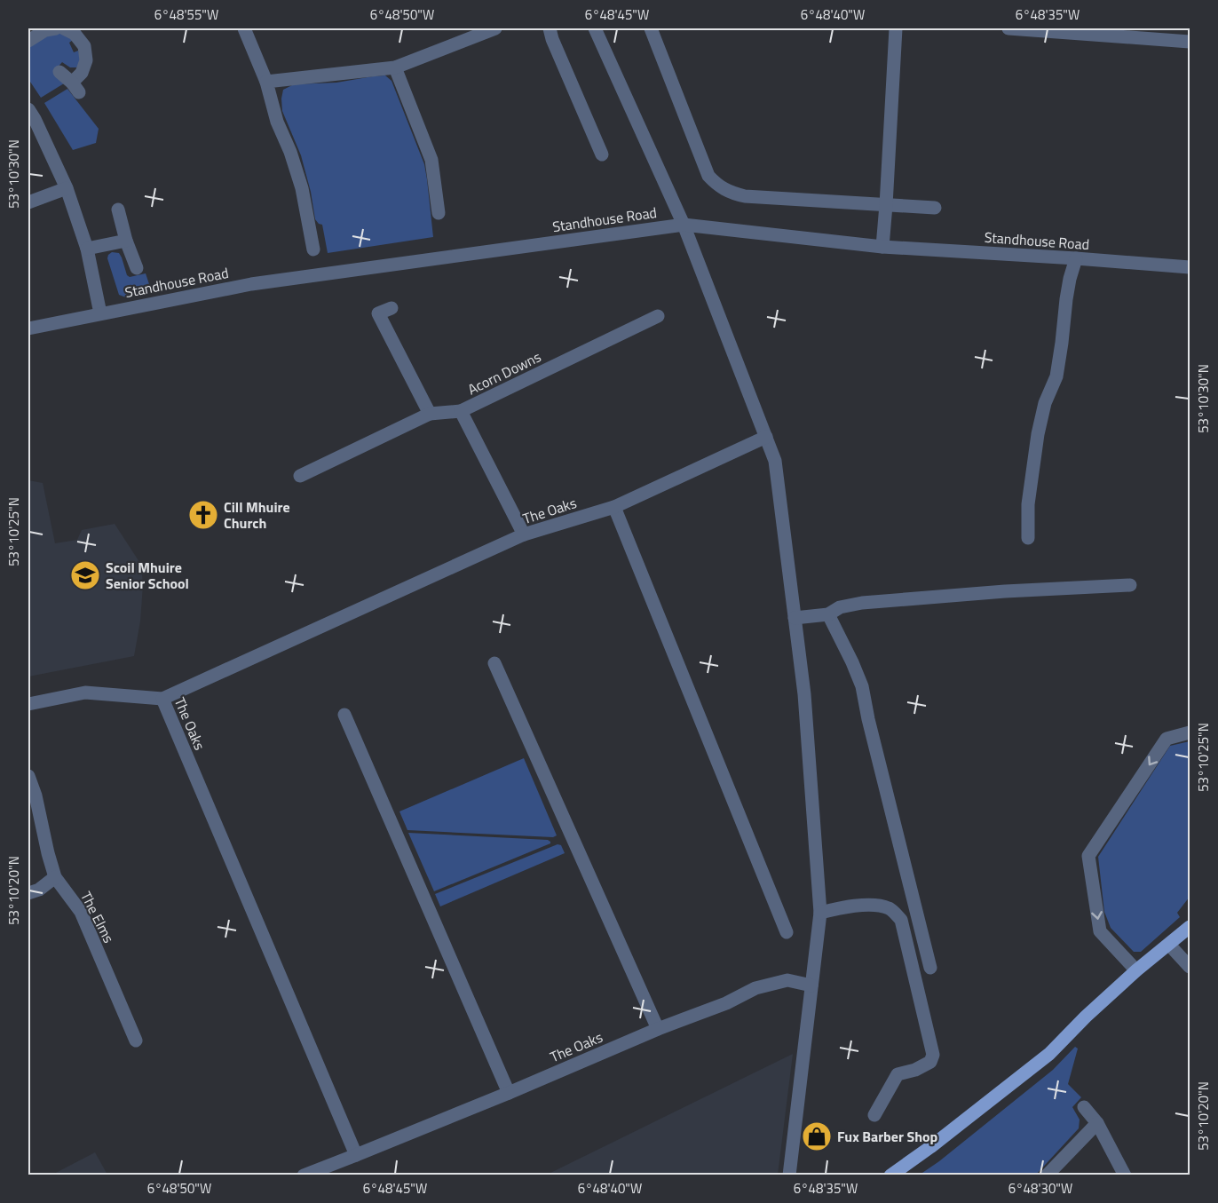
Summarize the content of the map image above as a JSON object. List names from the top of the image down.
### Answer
{
  "streets": {
    "street": [
      "Standhouse Road",
      "Acorn Downs",
      "The Oaks",
      "The Elms"
    ]
  },
  "crossings": [
    ["Acorn Downs", "The Oaks"]
  ],
  "places": {
    "church": ["Cill Mhuire Church"],
    "school or university": ["Scoil Mhuire Senior School"],
    "shop": ["Fux Barber Shop"]
  },
  "coordinates": [
    "6°48'55\"W",
    "6°48'50\"W",
    "6°48'45\"W",
    "6°48'40\"W",
    "6°48'35\"W",
    "53°10'30\"N",
    "53°10'25\"N",
    "53°10'20\"N",
    "6°48'30\"W"
  ]
}
